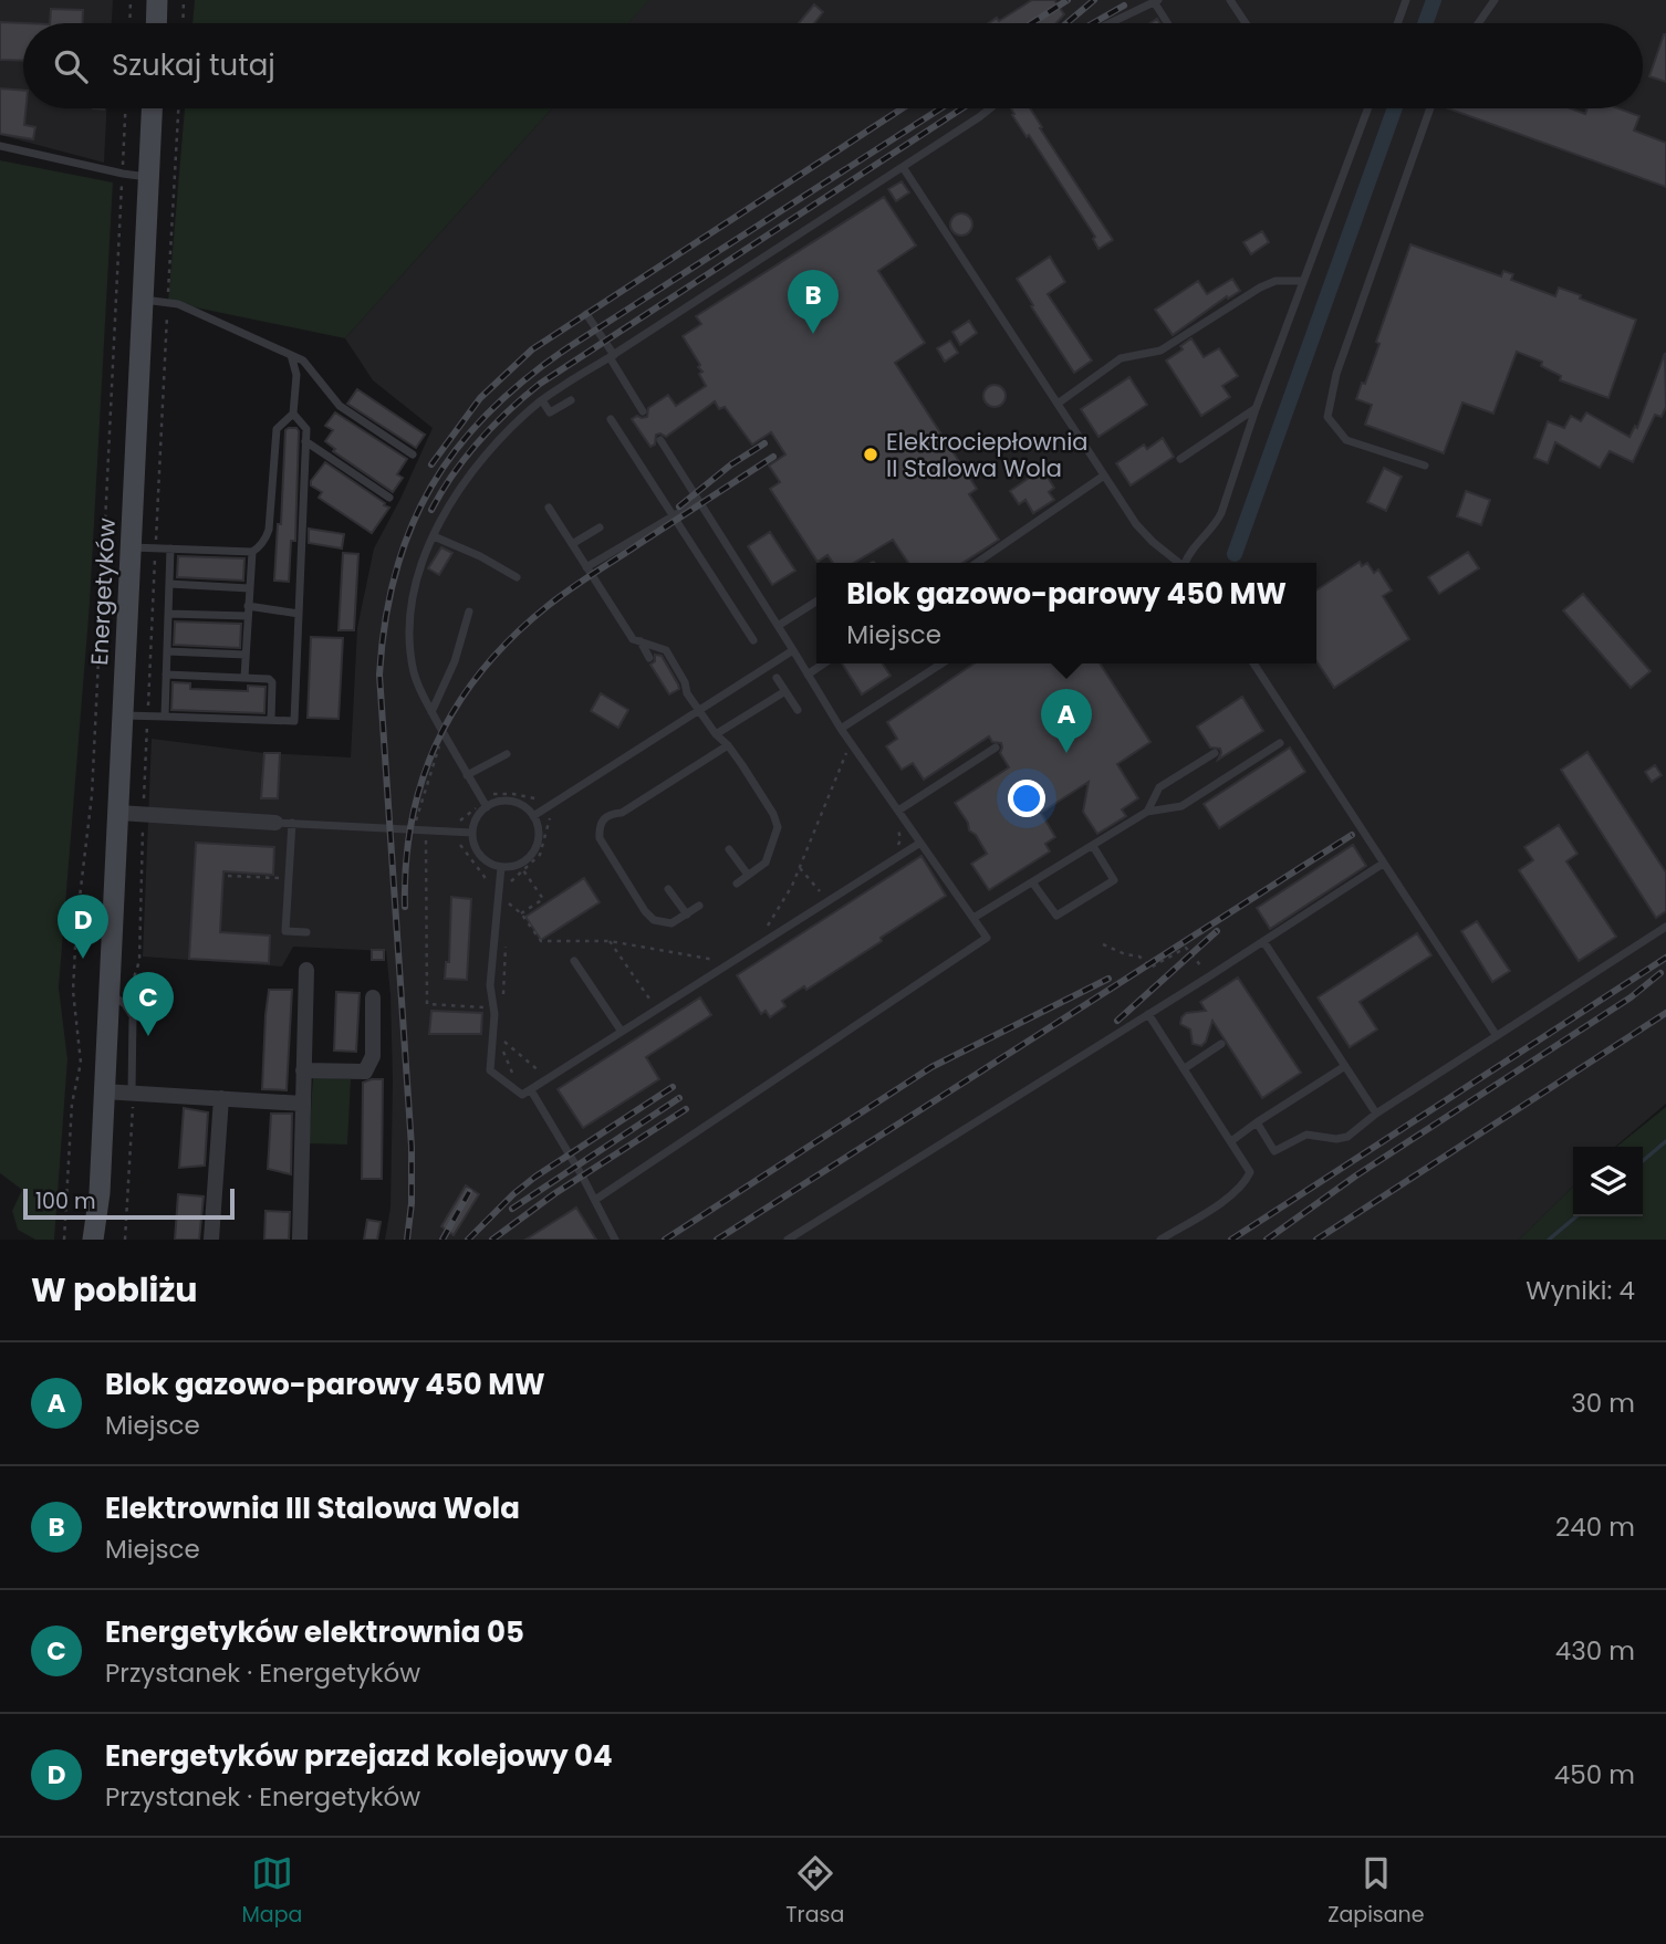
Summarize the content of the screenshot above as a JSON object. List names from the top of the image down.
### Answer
{
  "streets": {
    "main road": ["Energetyków"]
  },
  "places": ["Elektrociepłownia II Stalowa Wola"],
  "scale_bar": "100 m",
  "page": {
    "search": "Szukaj tutaj",
    "pins": [
      "B",
      "A",
      "D",
      "C"
    ],
    "popup": ["Blok gazowo-parowy 450 MW", "Miejsce"],
    "scale": "100 m",
    "heading": ["W pobliżu", "Wyniki: 4"],
    "list": [
      {
        "mark": "A",
        "name": "Blok gazowo-parowy 450 MW",
        "note": "Miejsce",
        "value": "30 m"
      },
      {
        "mark": "B",
        "name": "Elektrownia III Stalowa Wola",
        "note": "Miejsce",
        "value": "240 m"
      },
      {
        "mark": "C",
        "name": "Energetyków elektrownia 05",
        "note": "Przystanek · Energetyków",
        "value": "430 m"
      },
      {
        "mark": "D",
        "name": "Energetyków przejazd kolejowy 04",
        "note": "Przystanek · Energetyków",
        "value": "450 m"
      }
    ],
    "nav": ["Mapa", "Trasa", "Zapisane"]
  }
}
